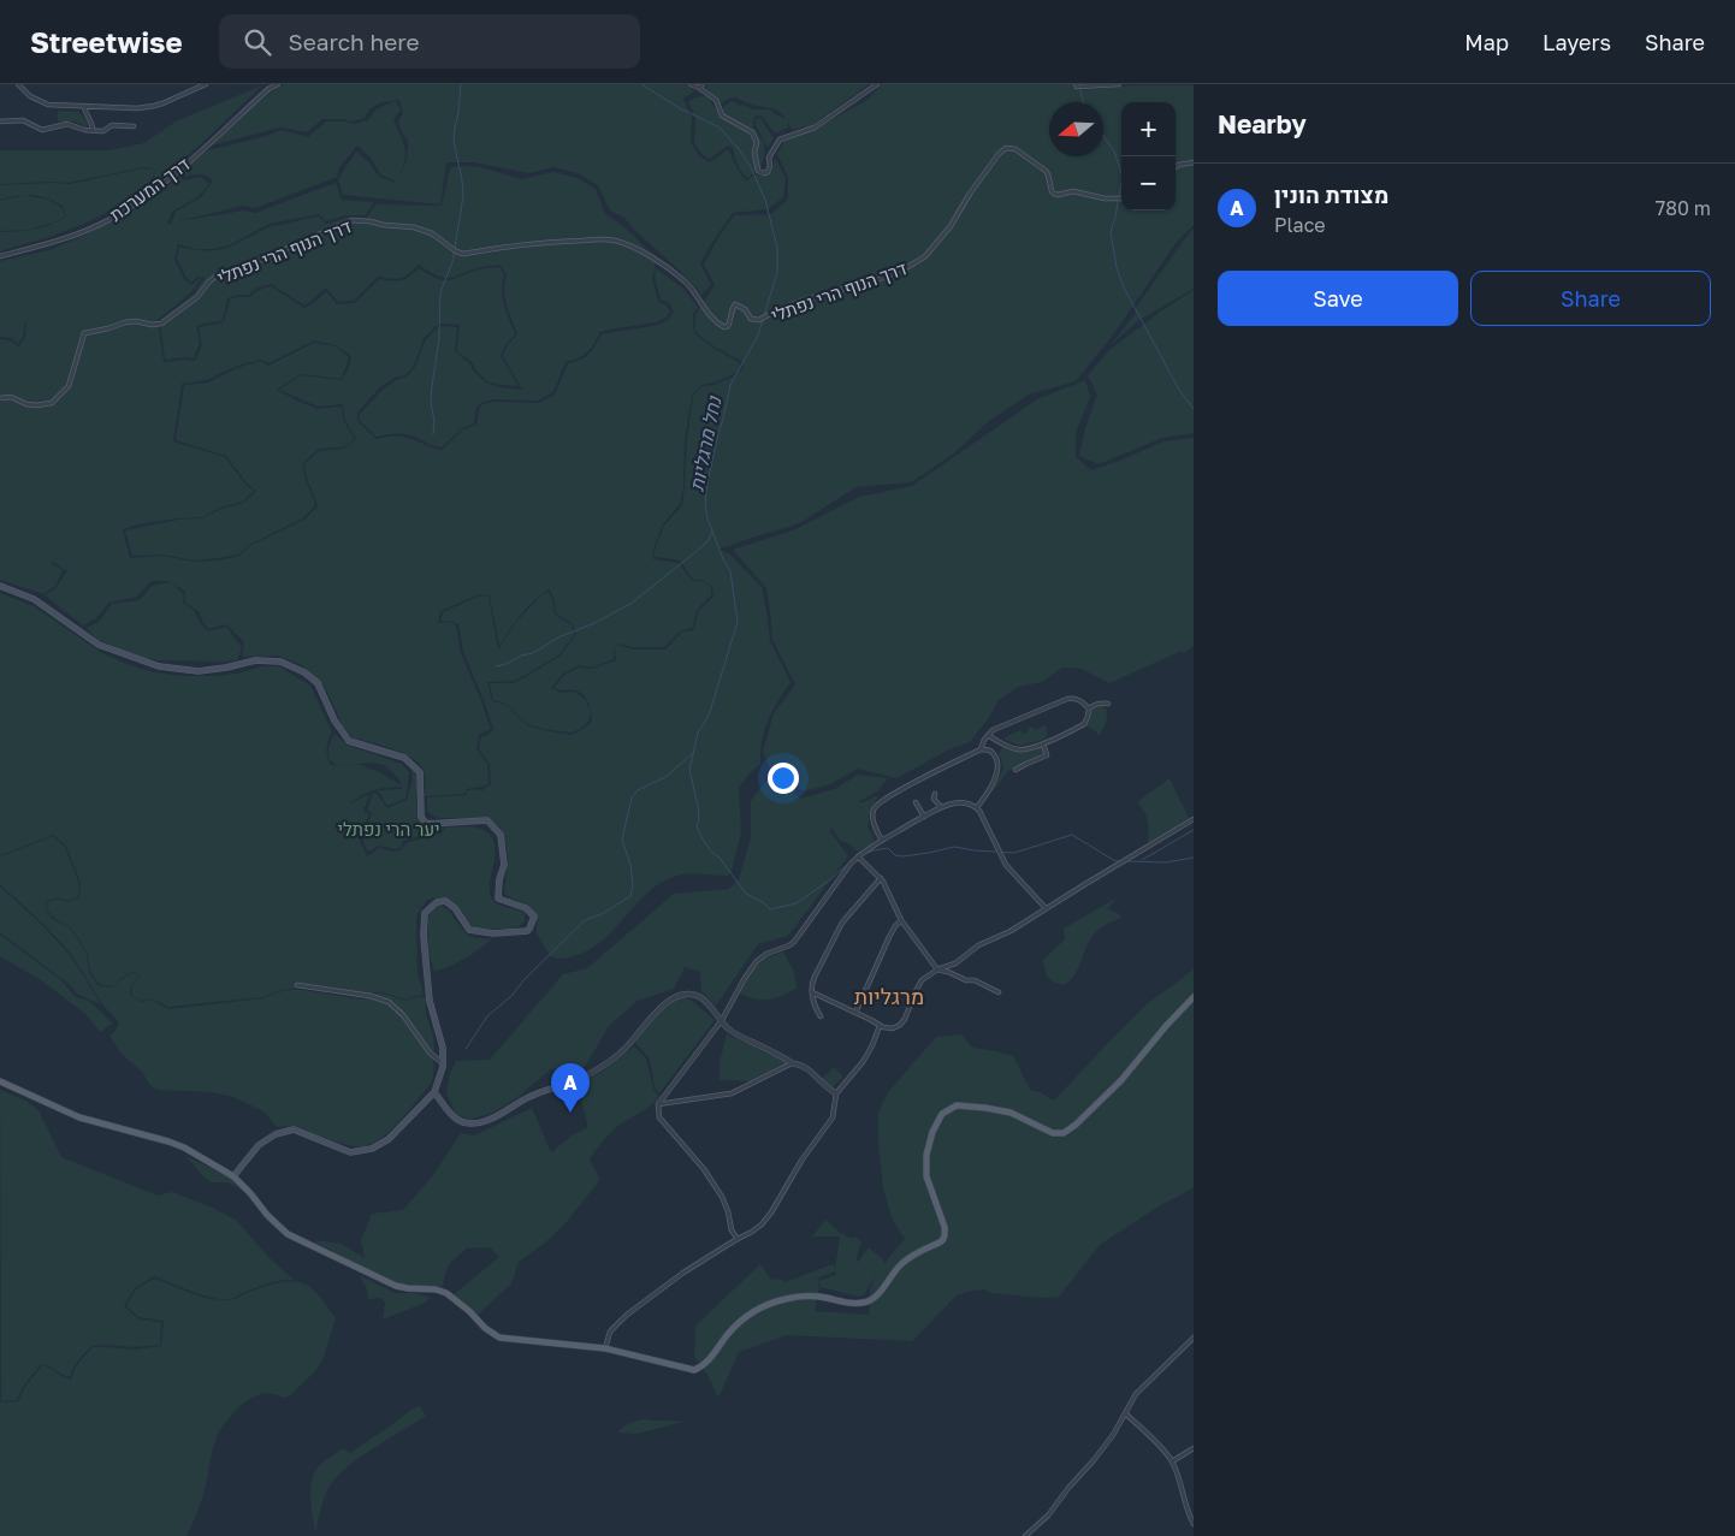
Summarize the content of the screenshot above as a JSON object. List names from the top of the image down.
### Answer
{
  "streets": {
    "street": ["דרך המערכת", "דרך הנוף הרי נפתלי"]
  },
  "districts": ["מרגליות"],
  "water": ["נחל מרגליות"],
  "parks": ["יער הרי נפתלי"],
  "north": "left",
  "page": {
    "header": "Streetwise",
    "search": "Search here",
    "nav": ["Map", "Layers", "Share"],
    "heading": "Nearby",
    "map_buttons": ["+", "−"],
    "list": [
      {
        "mark": "A",
        "name": "מצודת הונין",
        "note": "Place",
        "value": "780 m"
      }
    ],
    "buttons": ["Save", "Share"],
    "pins": "A"
  }
}
